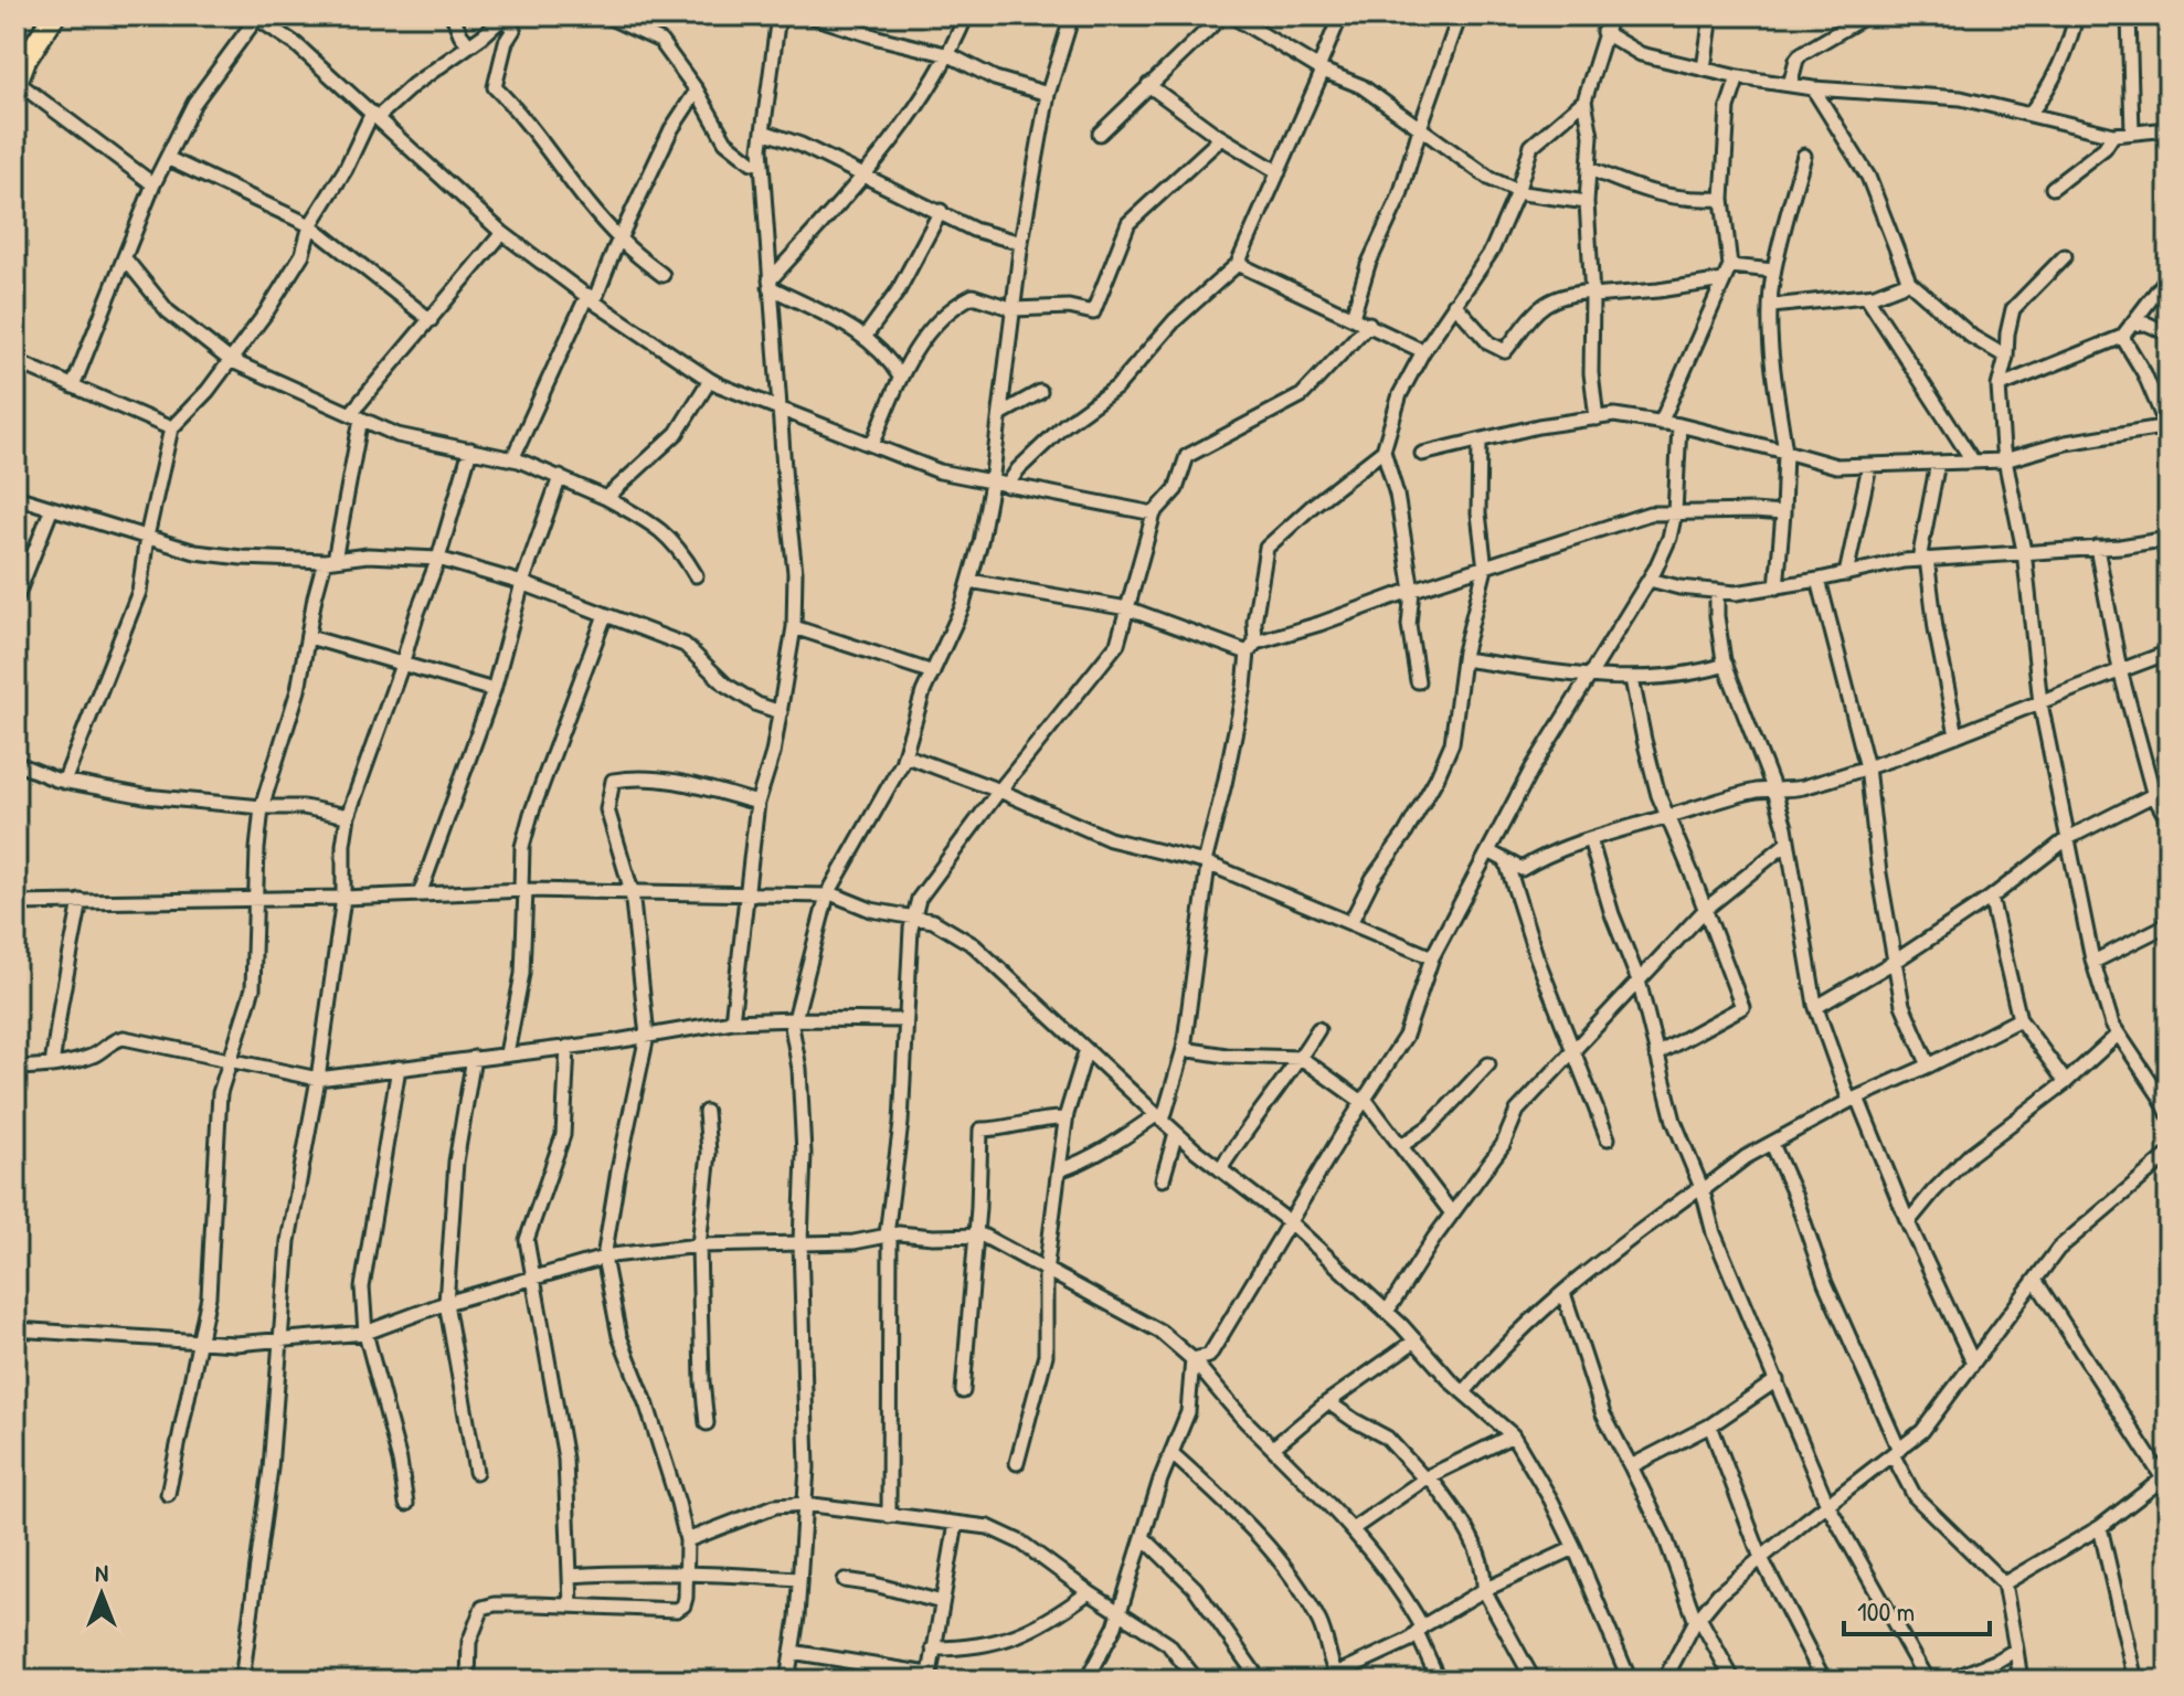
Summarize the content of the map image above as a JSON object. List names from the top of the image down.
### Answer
{
  "scale_bar": "100 m",
  "north": "top"
}
